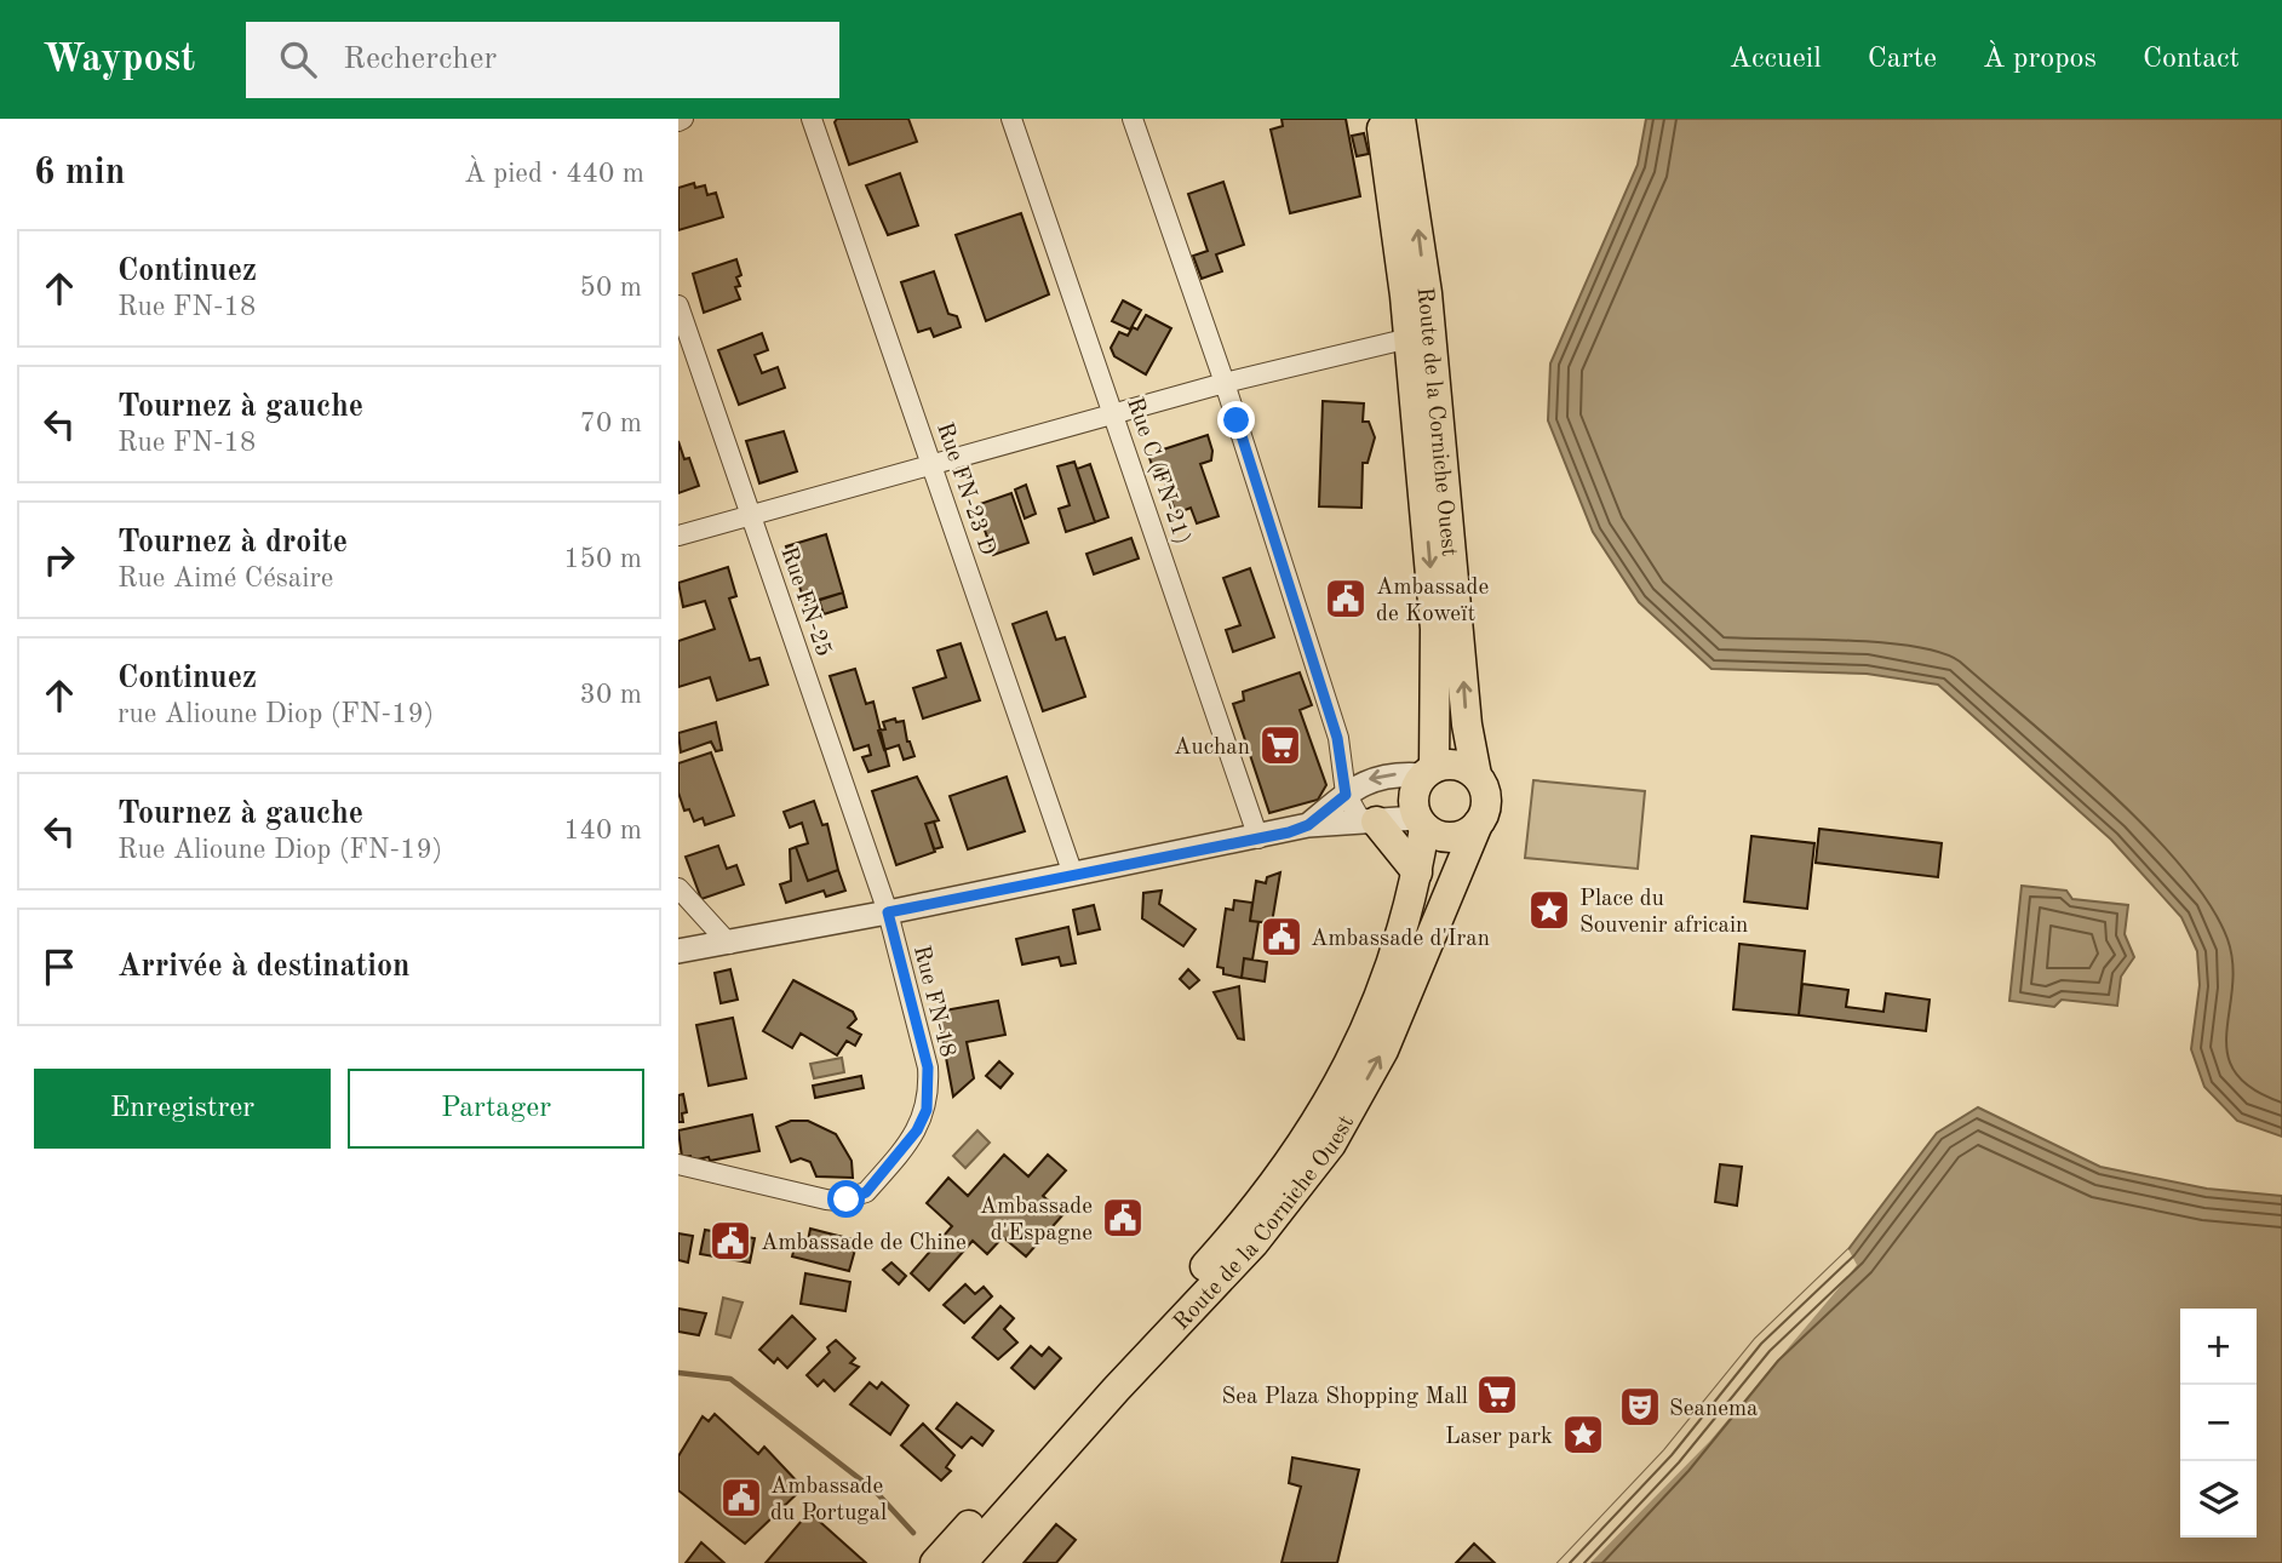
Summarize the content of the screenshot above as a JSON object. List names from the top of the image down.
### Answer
{
  "streets": {
    "highway": ["Route de la Corniche Ouest"],
    "street": [
      "Rue C (FN-21)",
      "Rue FN-23 D",
      "Rue FN-25",
      "Rue FN-18"
    ]
  },
  "crossings": [
    ["Rue FN-25", "Rue FN-18"]
  ],
  "places": {
    "public building": [
      "Ambassade de Koweït",
      "Ambassade d'Iran",
      "Ambassade d'Espagne",
      "Ambassade de Chine",
      "Ambassade du Portugal"
    ],
    "supermarket": ["Auchan", "Sea Plaza Shopping Mall"],
    "place": ["Place du Souvenir africain", "Laser park"],
    "theatre": ["Seanema"]
  },
  "page": {
    "header": "Waypost",
    "search": "Rechercher",
    "nav": [
      "Accueil",
      "Carte",
      "À propos",
      "Contact"
    ],
    "heading": ["6 min", "À pied · 440 m"],
    "list": [
      ["Continuez", "Rue FN-18", "50 m"],
      ["Tournez à gauche", "Rue FN-18", "70 m"],
      ["Tournez à droite", "Rue Aimé Césaire", "150 m"],
      ["Continuez", "rue Alioune Diop (FN-19)", "30 m"],
      ["Tournez à gauche", "Rue Alioune Diop (FN-19)", "140 m"],
      "Arrivée à destination"
    ],
    "buttons": ["Enregistrer", "Partager"],
    "map_buttons": ["+", "−"]
  }
}
